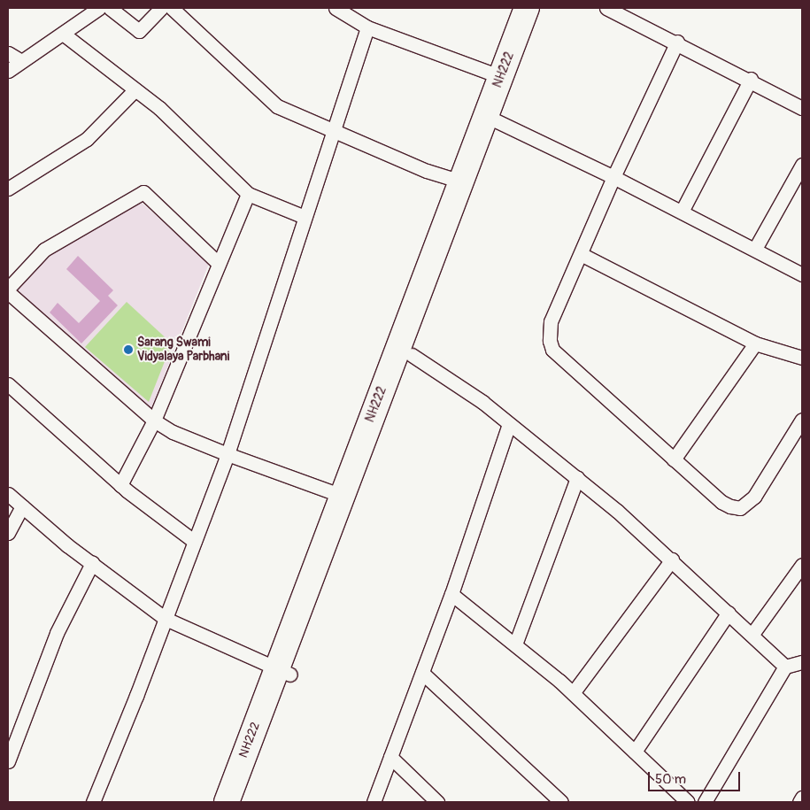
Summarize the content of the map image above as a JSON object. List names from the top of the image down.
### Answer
{
  "streets": {
    "highway": ["NH222"]
  },
  "places": ["Sarang Swami Vidyalaya Parbhani"],
  "scale_bar": "50 m"
}
